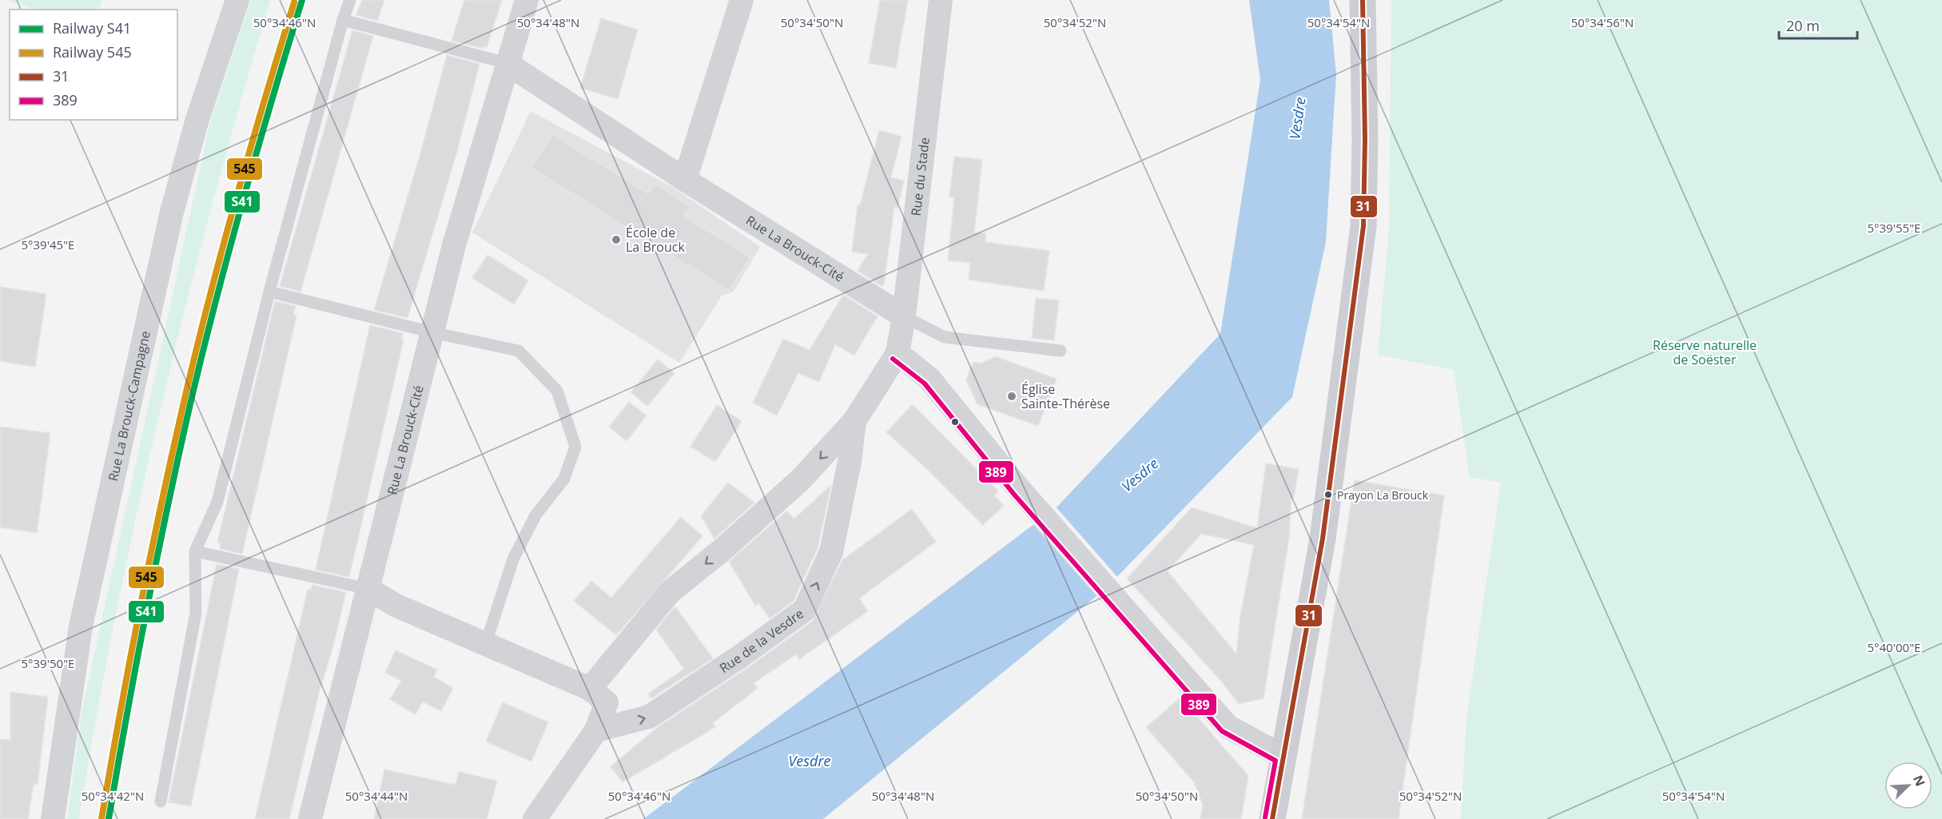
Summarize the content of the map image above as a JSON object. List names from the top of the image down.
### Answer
{
  "streets": {
    "street": [
      "Rue du Stade",
      "Rue La Brouck-Cité",
      "Rue La Brouck-Campagne",
      "Rue de la Vesdre"
    ]
  },
  "crossings": [
    ["Rue du Stade", "Rue La Brouck-Cité"],
    ["Rue du Stade", "Rue de la Vesdre"]
  ],
  "water": ["Vesdre"],
  "parks": ["Réserve naturelle de Soëster"],
  "places": ["École de La Brouck", "Église Sainte-Thérèse", "Prayon La Brouck"],
  "lines": [
    "rail line S41",
    "transit line 31",
    "rail line 545",
    "transit line 389"
  ],
  "legend": [
    "Railway S41",
    "Railway 545",
    "31",
    "389"
  ],
  "scale_bar": "20 m",
  "north": "top right",
  "coordinates": [
    "50°34'52\"N",
    "50°34'56\"N",
    "50°34'46\"N",
    "50°34'48\"N",
    "50°34'50\"N",
    "50°34'54\"N",
    "5°39'55\"E",
    "5°39'45\"E",
    "5°40'00\"E",
    "5°39'50\"E",
    "50°34'42\"N",
    "50°34'44\"N"
  ]
}
